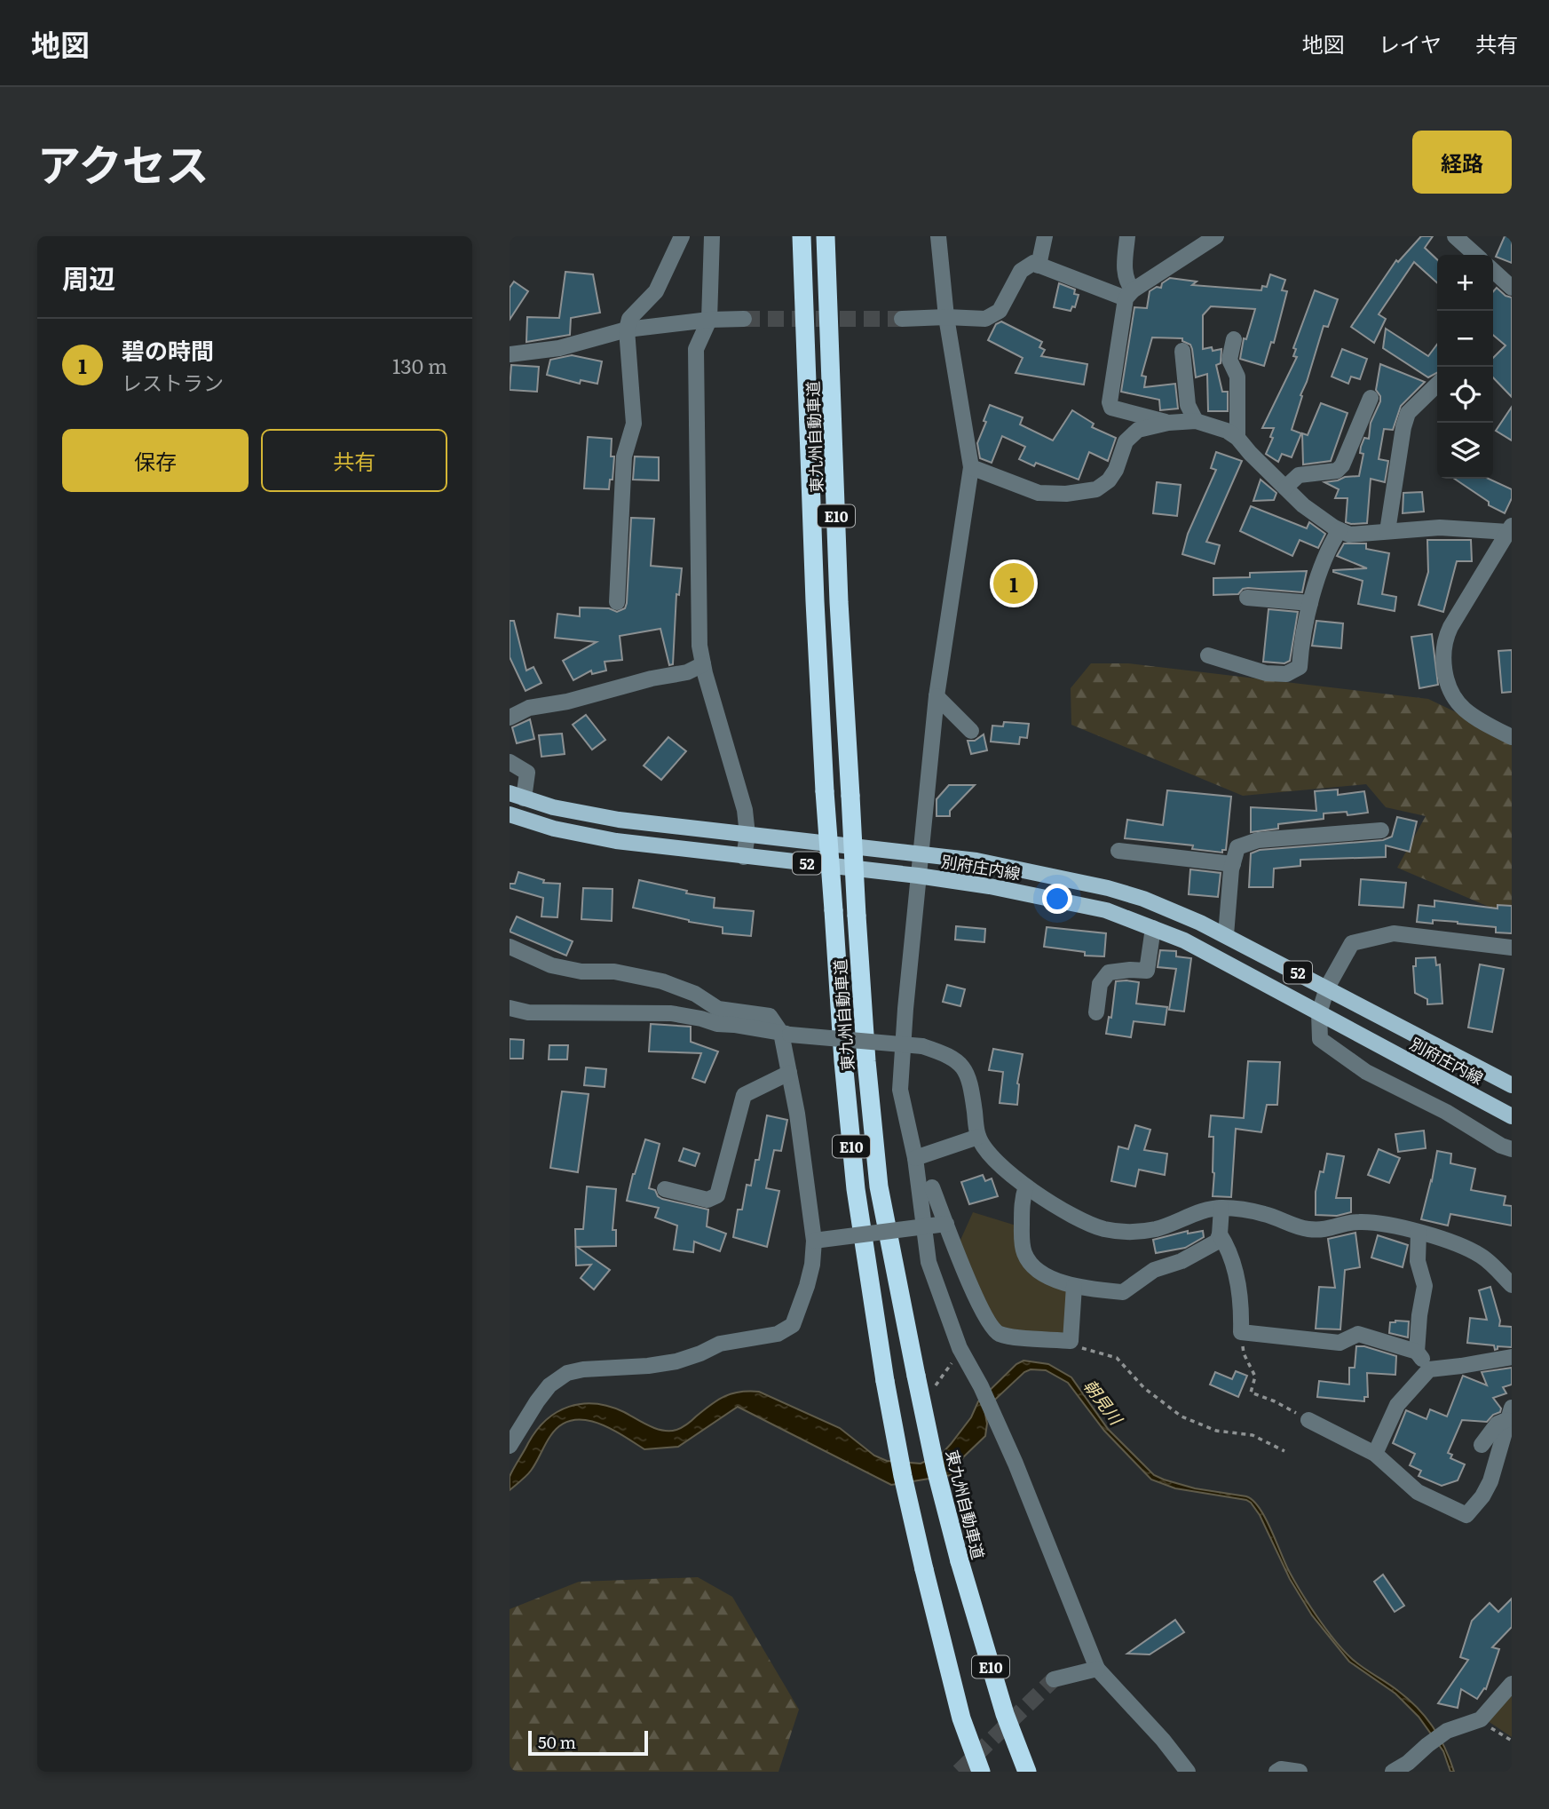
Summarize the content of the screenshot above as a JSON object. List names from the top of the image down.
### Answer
{
  "streets": {
    "highway": ["東九州自動車道", "E10"],
    "main road": ["52", "別府庄内線"]
  },
  "water": ["朝見川"],
  "scale_bar": "50 m",
  "page": {
    "header": "地図",
    "nav": ["地図", "レイヤ", "共有"],
    "title": "アクセス",
    "buttons": [
      "経路",
      ["保存", "共有"]
    ],
    "heading": "周辺",
    "map_buttons": ["+", "−"],
    "list": [
      {
        "mark": "1",
        "name": "碧の時間",
        "note": "レストラン",
        "value": "130 m"
      }
    ],
    "pins": "1",
    "scale": "50 m"
  }
}
